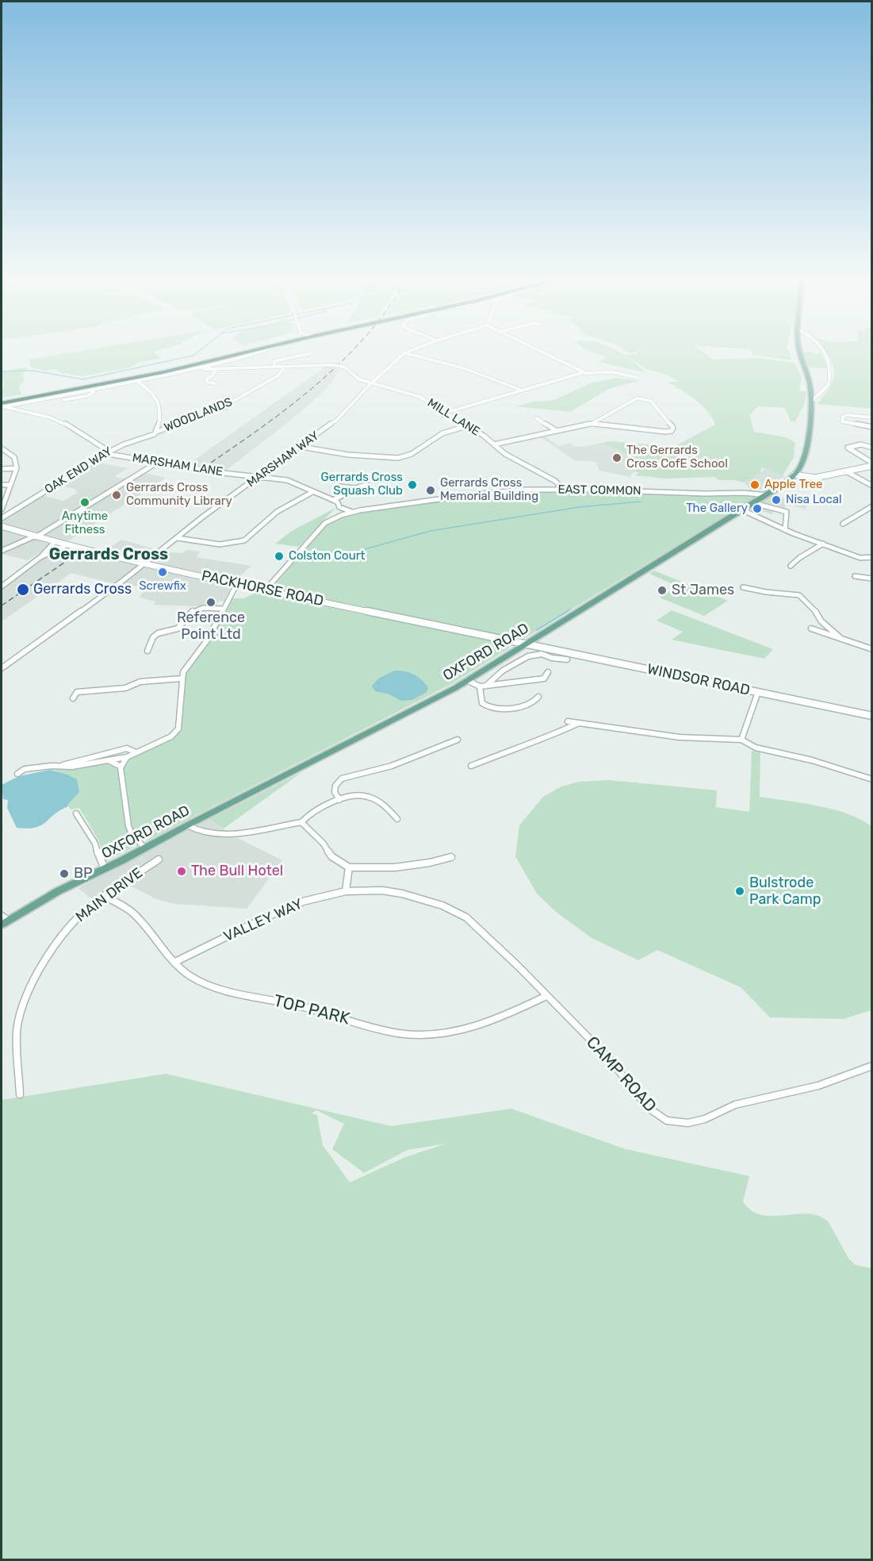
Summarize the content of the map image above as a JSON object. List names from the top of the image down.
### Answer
{
  "streets": {
    "main road": ["PACKHORSE ROAD", "OXFORD ROAD", "WINDSOR ROAD"],
    "street": [
      "WOODLANDS",
      "MILL LANE",
      "MARSHAM WAY",
      "MARSHAM LANE",
      "OAK END WAY",
      "EAST COMMON",
      "MAIN DRIVE",
      "VALLEY WAY",
      "TOP PARK",
      "CAMP ROAD"
    ]
  },
  "crossings": [
    ["WOODLANDS", "MILL LANE"],
    ["WOODLANDS", "OAK END WAY"],
    ["MILL LANE", "MARSHAM WAY"],
    ["MILL LANE", "EAST COMMON"],
    ["MARSHAM WAY", "MARSHAM LANE"],
    ["MARSHAM WAY", "PACKHORSE ROAD"],
    ["MARSHAM LANE", "OAK END WAY"],
    ["MARSHAM LANE", "EAST COMMON"],
    ["EAST COMMON", "PACKHORSE ROAD"],
    ["EAST COMMON", "OXFORD ROAD"],
    ["PACKHORSE ROAD", "OXFORD ROAD"],
    ["PACKHORSE ROAD", "WINDSOR ROAD"],
    ["OXFORD ROAD", "WINDSOR ROAD"],
    ["MAIN DRIVE", "TOP PARK"],
    ["VALLEY WAY", "TOP PARK"],
    ["VALLEY WAY", "CAMP ROAD"],
    ["TOP PARK", "CAMP ROAD"]
  ],
  "districts": ["Gerrards Cross"],
  "places": [
    "The Gerrards Cross CofE School",
    "Gerrards Cross Squash Club",
    "Apple Tree",
    "Gerrards Cross Memorial Building",
    "Gerrards Cross Community Library",
    "Nisa Local",
    "Anytime Fitness",
    "The Gallery",
    "Colston Court",
    "Screwfix",
    "Gerrards Cross",
    "St James",
    "Reference Point Ltd",
    "The Bull Hotel",
    "BP",
    "Bulstrode Park Camp"
  ]
}
